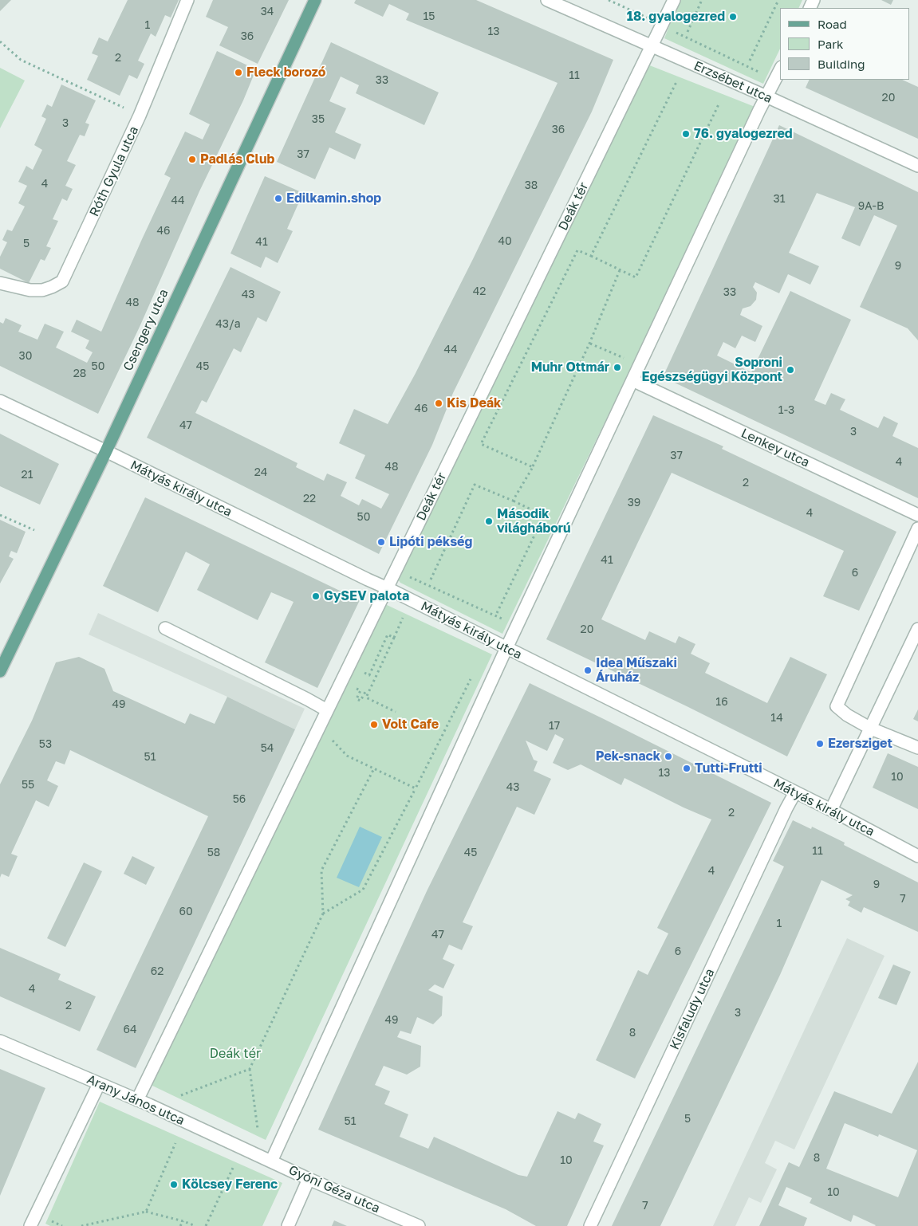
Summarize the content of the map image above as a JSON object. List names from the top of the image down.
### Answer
{
  "streets": {
    "main road": ["Csengery utca"],
    "street": [
      "Erzsébet utca",
      "Róth Gyula utca",
      "Deák tér",
      "Lenkey utca",
      "Mátyás király utca",
      "Kisfaludy utca",
      "Arany János utca",
      "Gyóni Géza utca"
    ]
  },
  "crossings": [
    ["Erzsébet utca", "Deák tér"],
    ["Deák tér", "Mátyás király utca"],
    ["Deák tér", "Arany János utca"],
    ["Csengery utca", "Mátyás király utca"],
    ["Mátyás király utca", "Kisfaludy utca"],
    ["Arany János utca", "Gyóni Géza utca"]
  ],
  "parks": ["Deák tér"],
  "places": [
    "18. gyalogezred",
    "Fleck borozó",
    "76. gyalogezred",
    "Padlás Club",
    "Edilkamin.shop",
    "Muhr Ottmár",
    "Soproni Egészségügyi Központ",
    "Kis Deák",
    "Második világháború",
    "Lipóti pékség",
    "GySEV palota",
    "Idea Műszaki Áruház",
    "Volt Cafe",
    "Ezersziget",
    "Pek-snack",
    "Tutti-Frutti",
    "Kölcsey Ferenc"
  ],
  "house_numbers": [
    "34",
    "15",
    "1",
    "13",
    "36",
    "2",
    "11",
    "33",
    "20",
    "35",
    "3",
    "36",
    "37",
    "4",
    "38",
    "31",
    "44",
    "9A-B",
    "46",
    "40",
    "41",
    "5",
    "9",
    "42",
    "33",
    "43",
    "48",
    "43/a",
    "44",
    "30",
    "50",
    "45",
    "28",
    "46",
    "1-3",
    "47",
    "3",
    "37",
    "4",
    "48",
    "24",
    "21",
    "2",
    "22",
    "39",
    "4",
    "50",
    "41",
    "6",
    "20",
    "16",
    "49",
    "14",
    "17",
    "53",
    "54",
    "51",
    "13",
    "10",
    "55",
    "43",
    "56",
    "2",
    "11",
    "58",
    "45",
    "4",
    "9",
    "7",
    "60",
    "1",
    "47",
    "6",
    "62",
    "4",
    "2",
    "3",
    "49",
    "64",
    "8",
    "5",
    "51",
    "8",
    "10",
    "10",
    "7"
  ],
  "legend": ["Road", "Park", "Building"]
}
